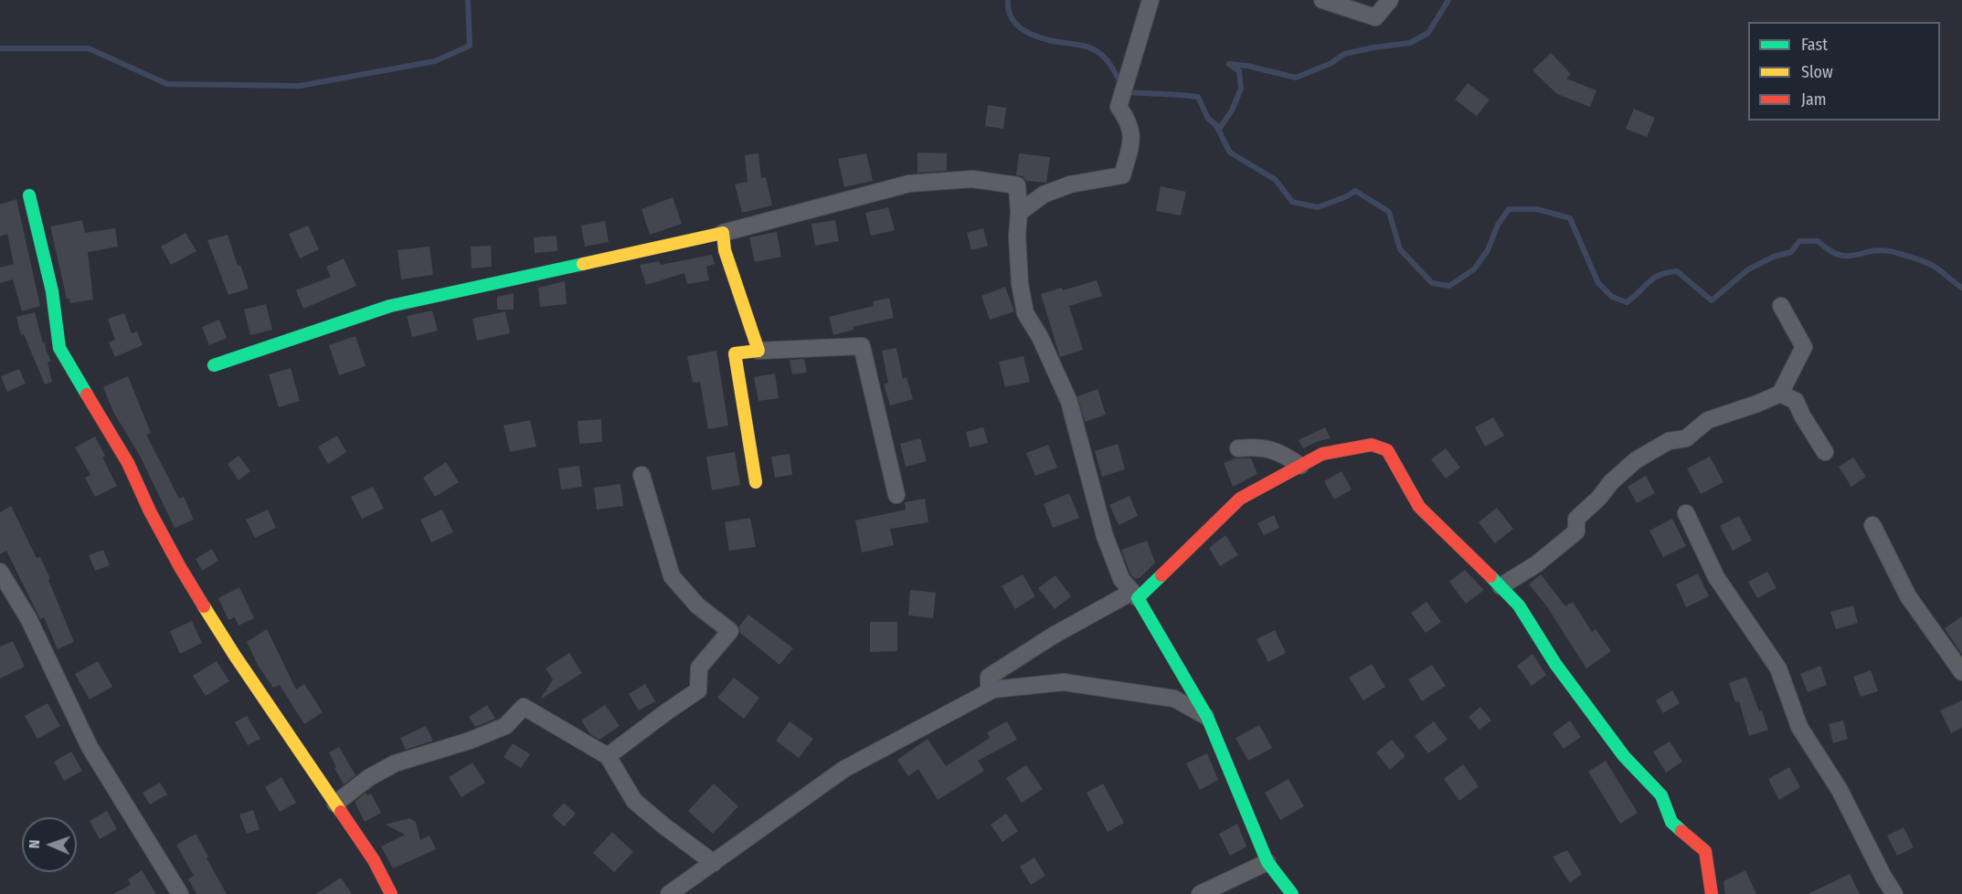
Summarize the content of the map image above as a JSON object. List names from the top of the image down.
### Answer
{
  "legend": ["Fast", "Slow", "Jam"],
  "north": "left"
}
